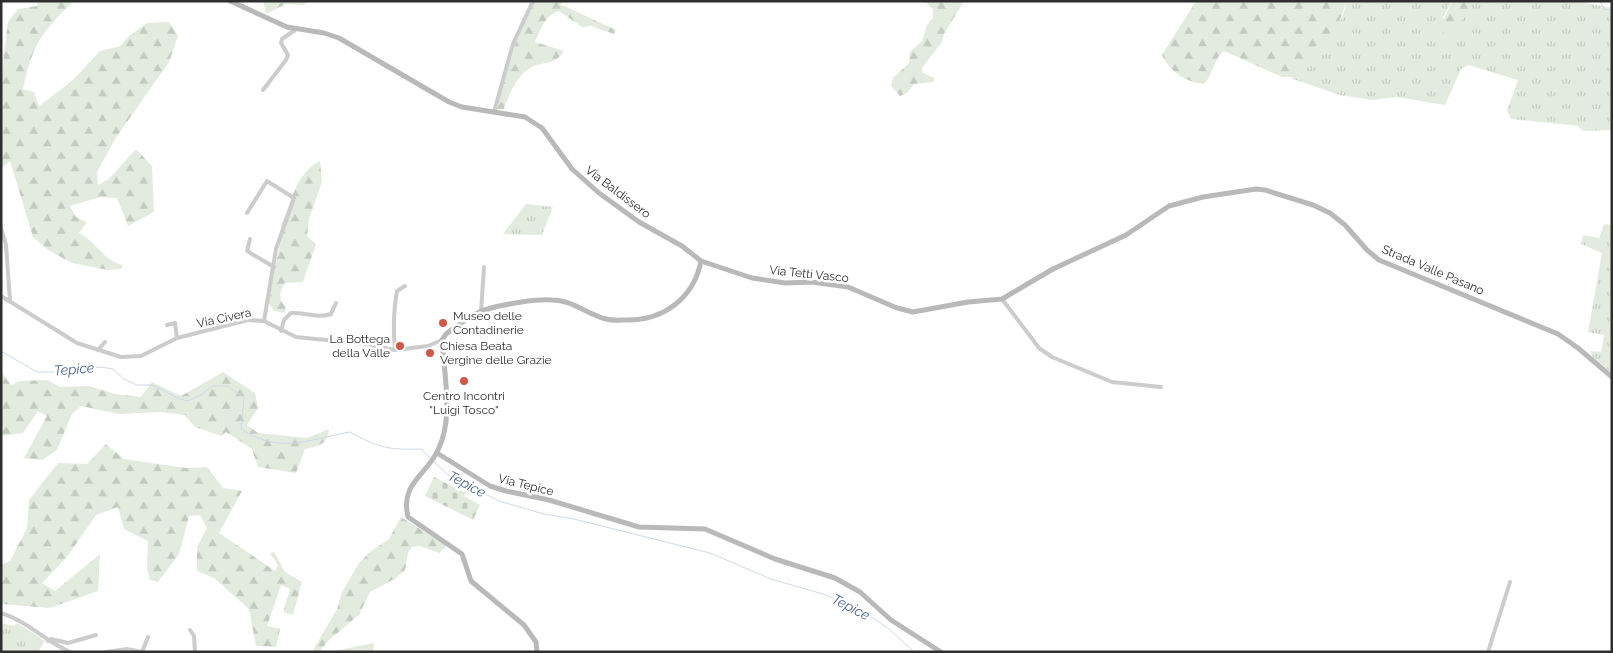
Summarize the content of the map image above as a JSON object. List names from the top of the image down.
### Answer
{
  "streets": {
    "street": [
      "Via Baldissero",
      "Strada Valle Pasano",
      "Via Tetti Vasco",
      "Via Civera",
      "Via Tepice"
    ]
  },
  "crossings": [
    ["Via Baldissero", "Via Tetti Vasco"],
    ["Strada Valle Pasano", "Via Tetti Vasco"]
  ],
  "water": ["Tepice"],
  "places": [
    "Museo delle Contadinerie",
    "La Bottega della Valle",
    "Chiesa Beata Vergine delle Grazie",
    "Centro Incontri \"Luigi Tosco\""
  ]
}
